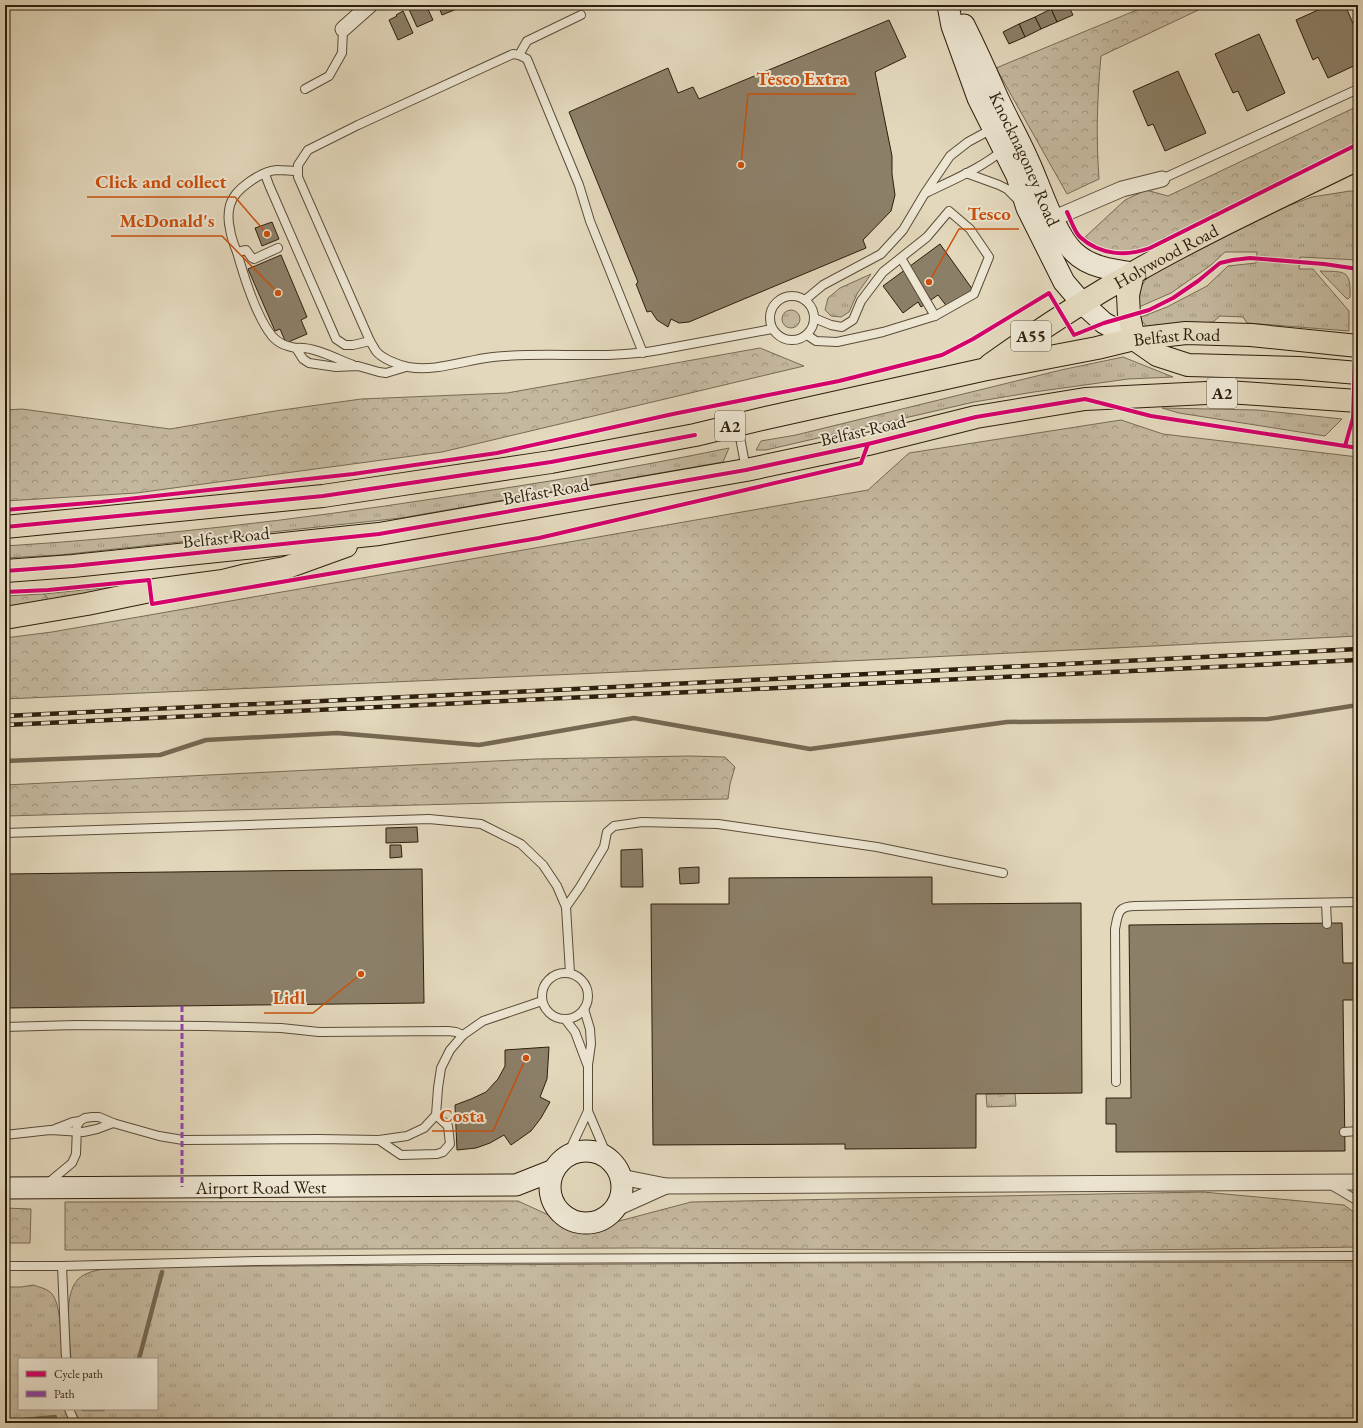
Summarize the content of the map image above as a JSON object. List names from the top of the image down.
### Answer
{
  "streets": {
    "highway": [
      "Holywood Road",
      "A55",
      "Belfast Road",
      "A2"
    ],
    "street": ["Knocknagoney Road", "Airport Road West"]
  },
  "crossings": [
    ["Knocknagoney Road", "Holywood Road"],
    ["Holywood Road", "A55"],
    ["Holywood Road", "Belfast Road"]
  ],
  "places": [
    "Tesco Extra",
    "Click and collect",
    "Tesco",
    "McDonald's",
    "Lidl",
    "Costa"
  ],
  "legend": ["Cycle path", "Path"]
}
